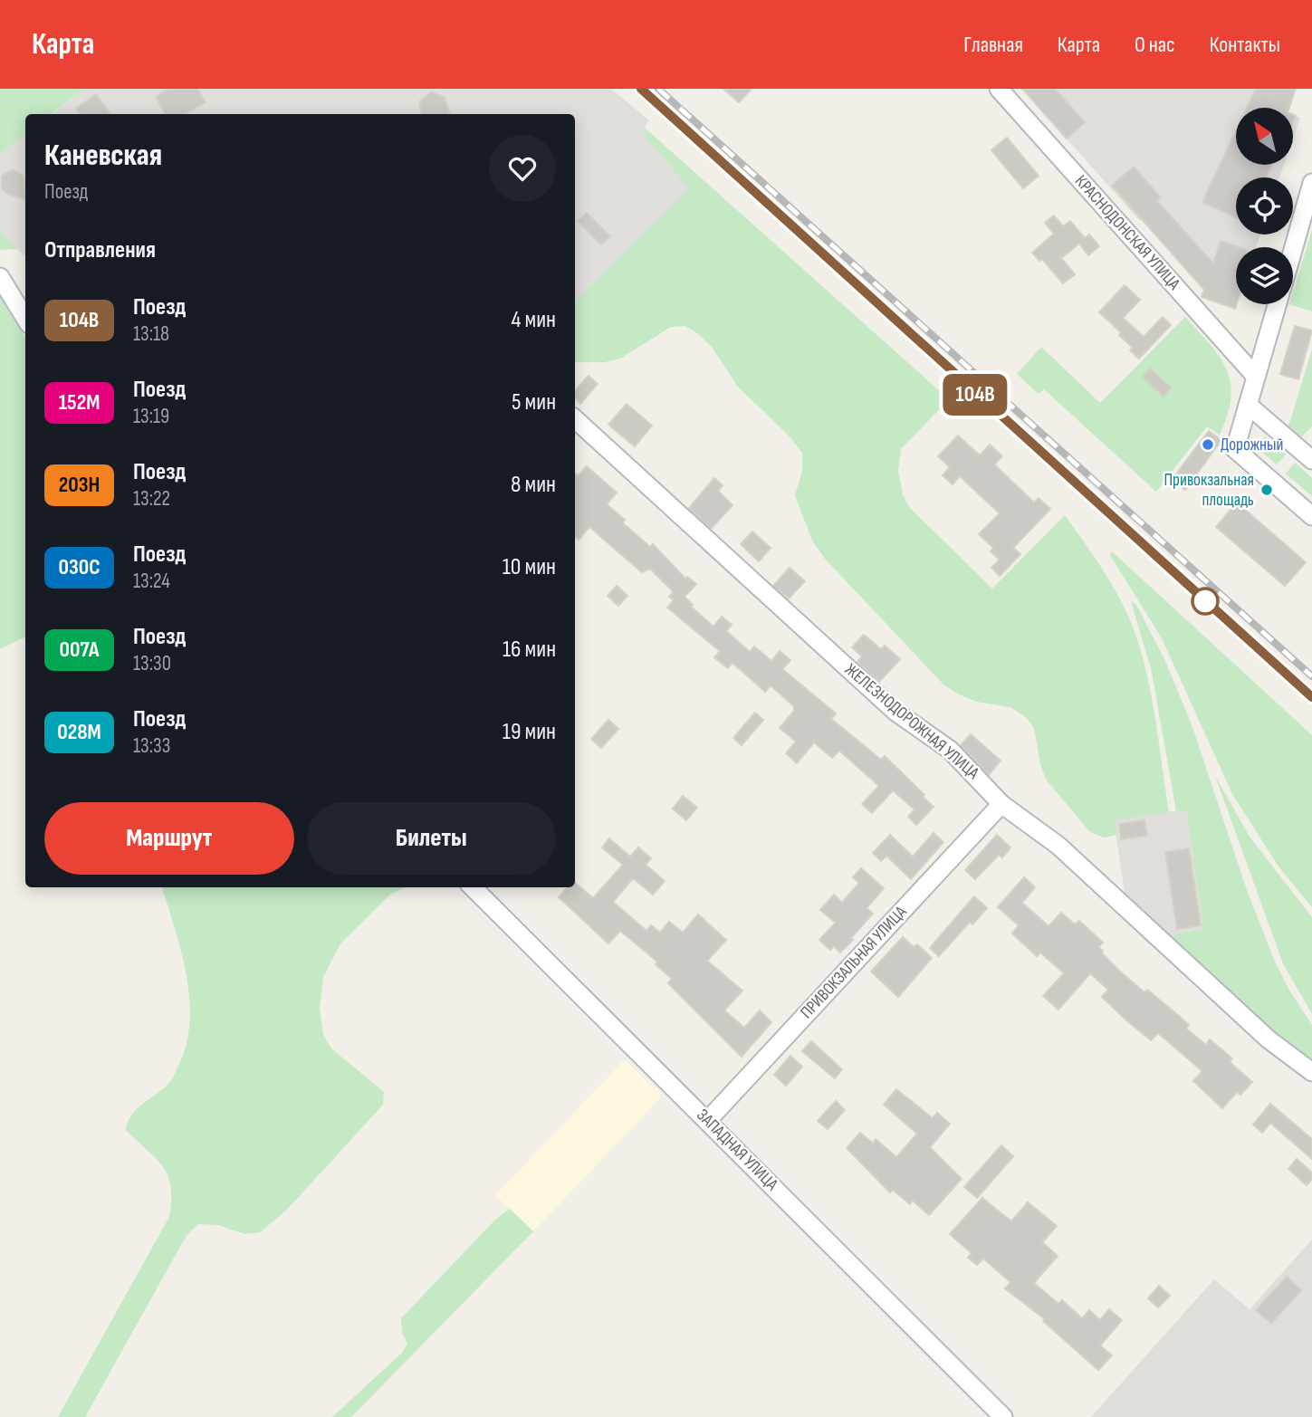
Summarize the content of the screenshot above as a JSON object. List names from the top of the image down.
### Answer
{
  "streets": {
    "street": [
      "КРАСНОДОНСКАЯ УЛИЦА",
      "ЖЕЛЕЗНОДОРОЖНАЯ УЛИЦА",
      "ПРИВОКЗАЛЬНАЯ УЛИЦА",
      "ЗАПАДНАЯ УЛИЦА"
    ]
  },
  "crossings": [
    ["ЖЕЛЕЗНОДОРОЖНАЯ УЛИЦА", "ПРИВОКЗАЛЬНАЯ УЛИЦА"],
    ["ПРИВОКЗАЛЬНАЯ УЛИЦА", "ЗАПАДНАЯ УЛИЦА"]
  ],
  "places": ["Дорожный", "Привокзальная площадь"],
  "north": "top left",
  "page": {
    "header": "Карта",
    "nav": [
      "Главная",
      "Карта",
      "О нас",
      "Контакты"
    ],
    "on_map": "104В",
    "heading": [
      ["Каневская", "Поезд"],
      "Отправления"
    ],
    "list": [
      {
        "mark": "104В",
        "name": "Поезд",
        "note": "13:18",
        "value": "4 мин"
      },
      {
        "mark": "152М",
        "name": "Поезд",
        "note": "13:19",
        "value": "5 мин"
      },
      {
        "mark": "203Н",
        "name": "Поезд",
        "note": "13:22",
        "value": "8 мин"
      },
      {
        "mark": "030C",
        "name": "Поезд",
        "note": "13:24",
        "value": "10 мин"
      },
      {
        "mark": "007А",
        "name": "Поезд",
        "note": "13:30",
        "value": "16 мин"
      },
      {
        "mark": "028М",
        "name": "Поезд",
        "note": "13:33",
        "value": "19 мин"
      }
    ],
    "buttons": ["Маршрут", "Билеты"]
  }
}
